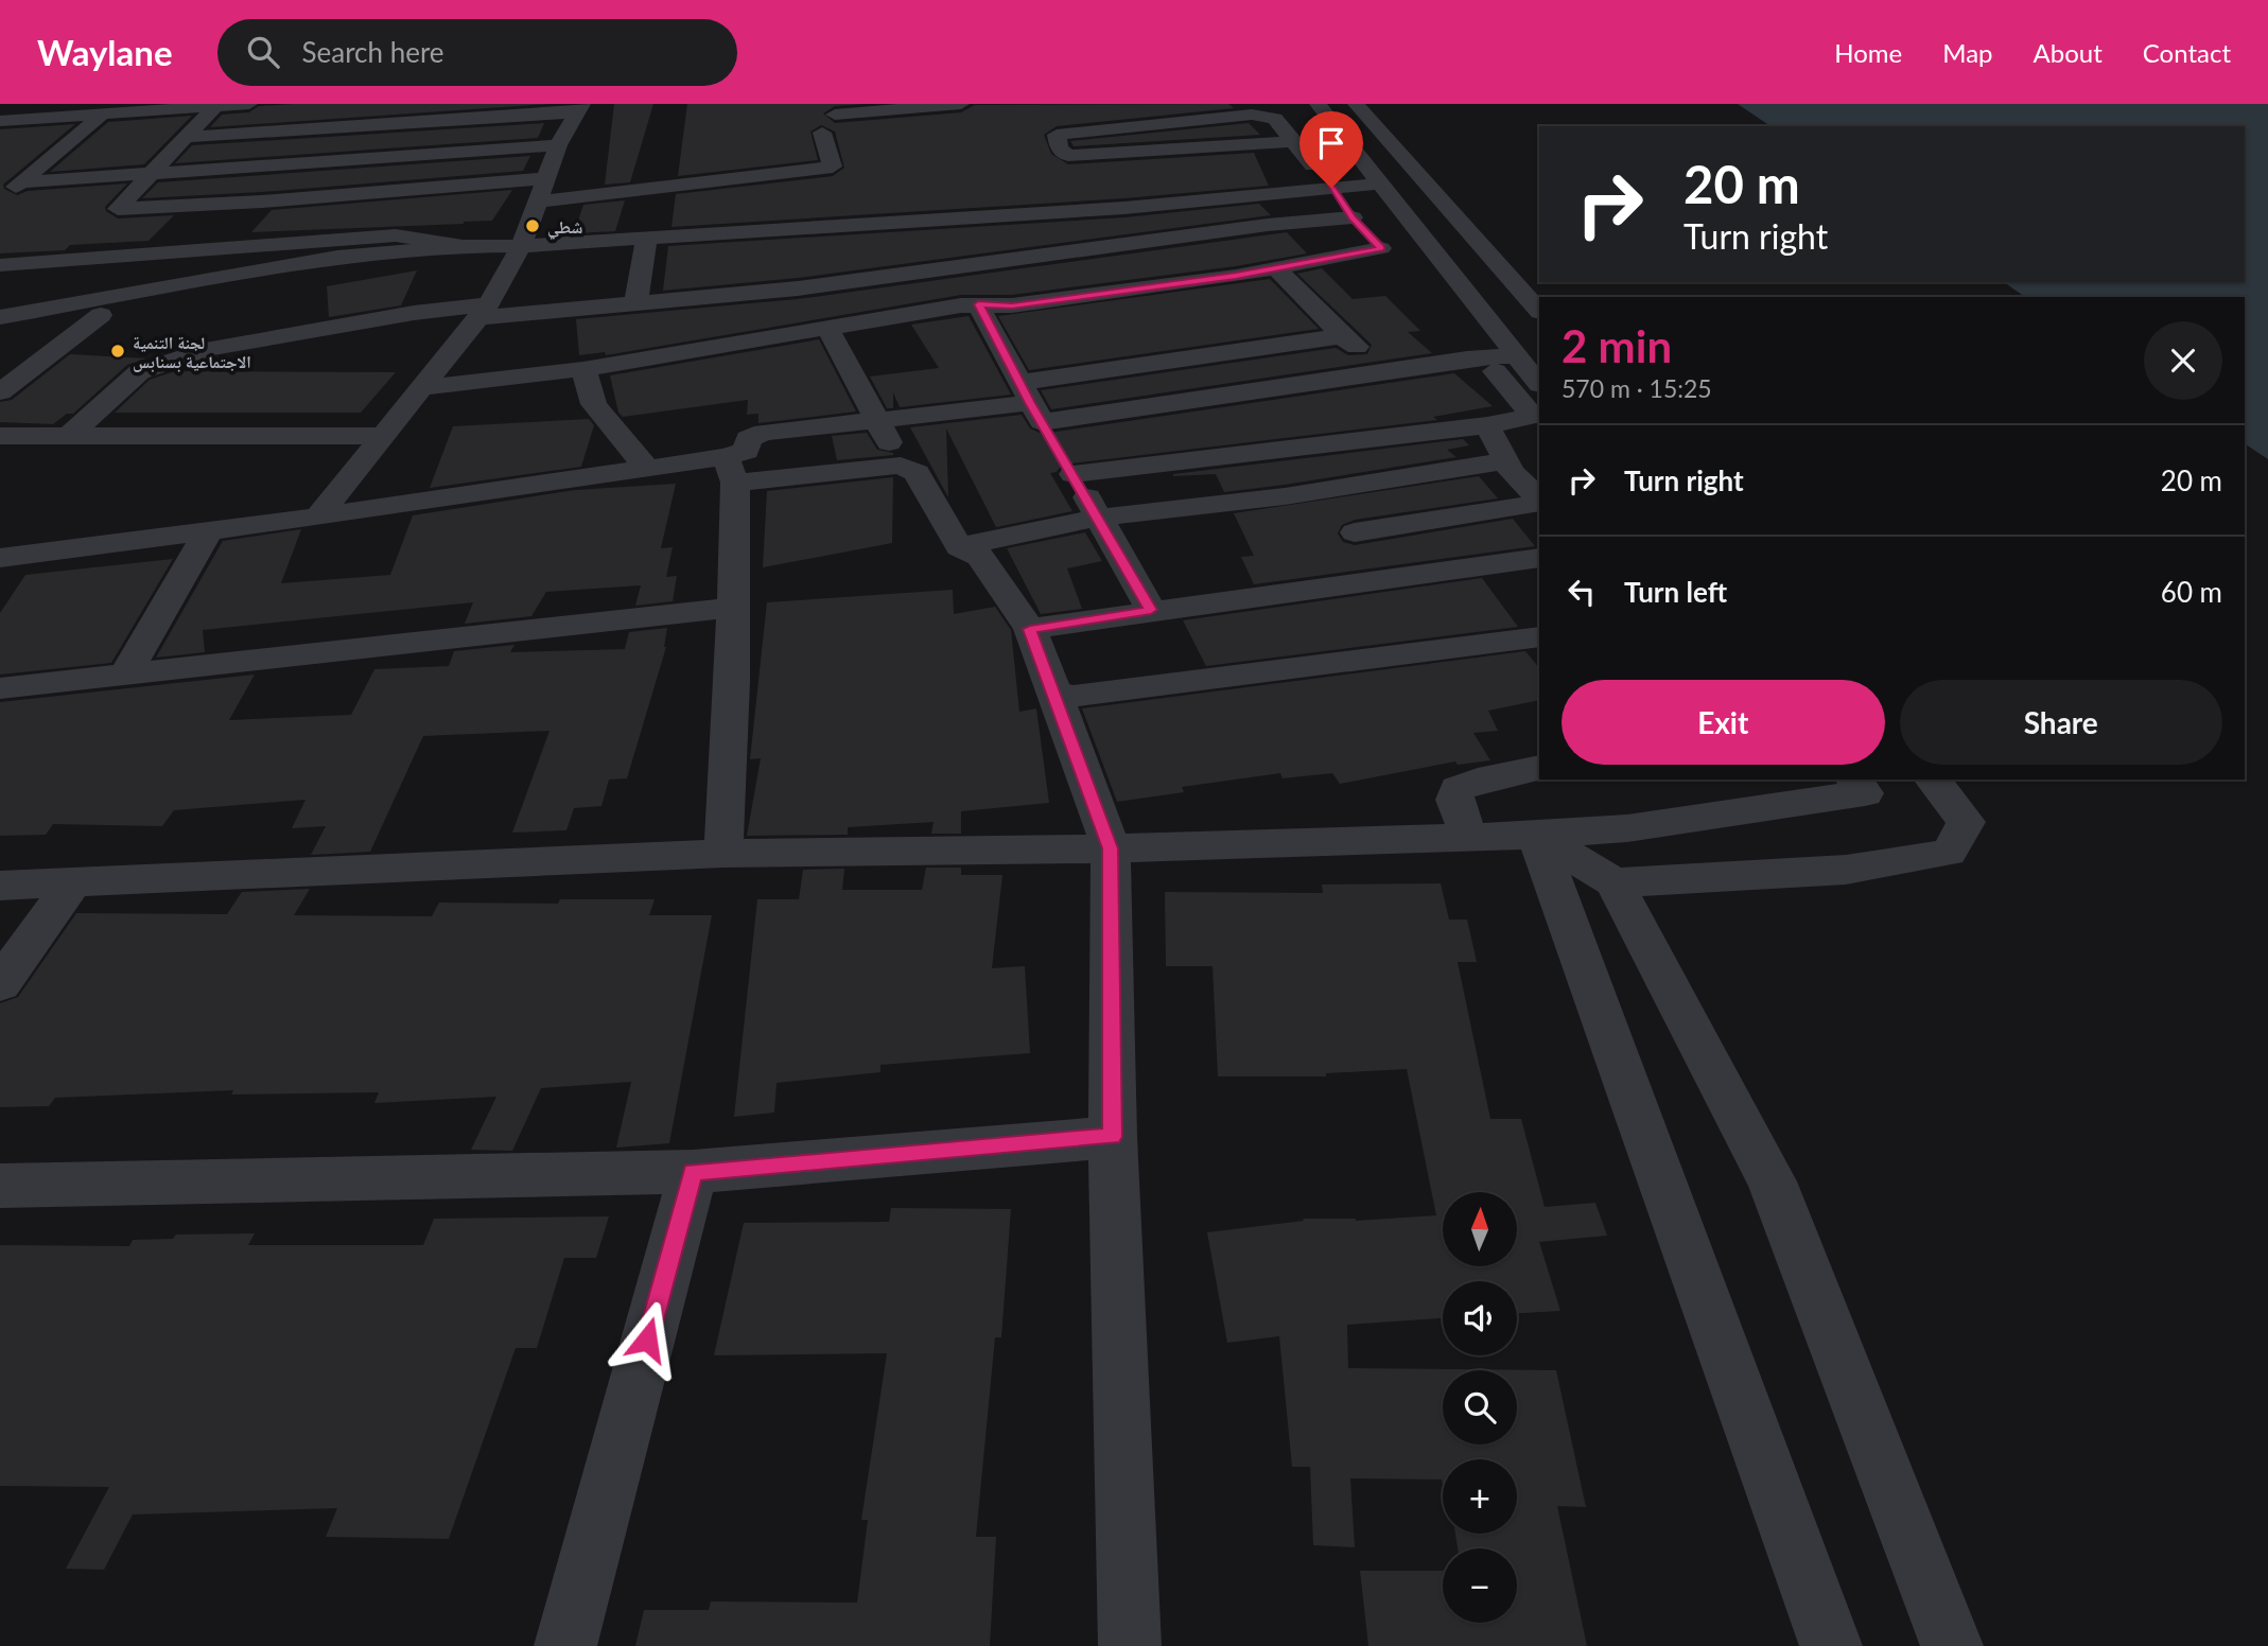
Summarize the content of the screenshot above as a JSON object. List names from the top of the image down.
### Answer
{
  "places": ["شطي", "لجنة التنمية الاجتماعية بسنابس"],
  "north": "top",
  "page": {
    "header": "Waylane",
    "search": "Search here",
    "nav": [
      "Home",
      "Map",
      "About",
      "Contact"
    ],
    "turn": ["20 m", "Turn right"],
    "heading": ["2 min", "570 m · 15:25"],
    "list": [
      {
        "name": "Turn right",
        "value": "20 m"
      },
      {
        "name": "Turn left",
        "value": "60 m"
      }
    ],
    "buttons": ["Exit", "Share"],
    "map_buttons": ["+", "−"]
  }
}
